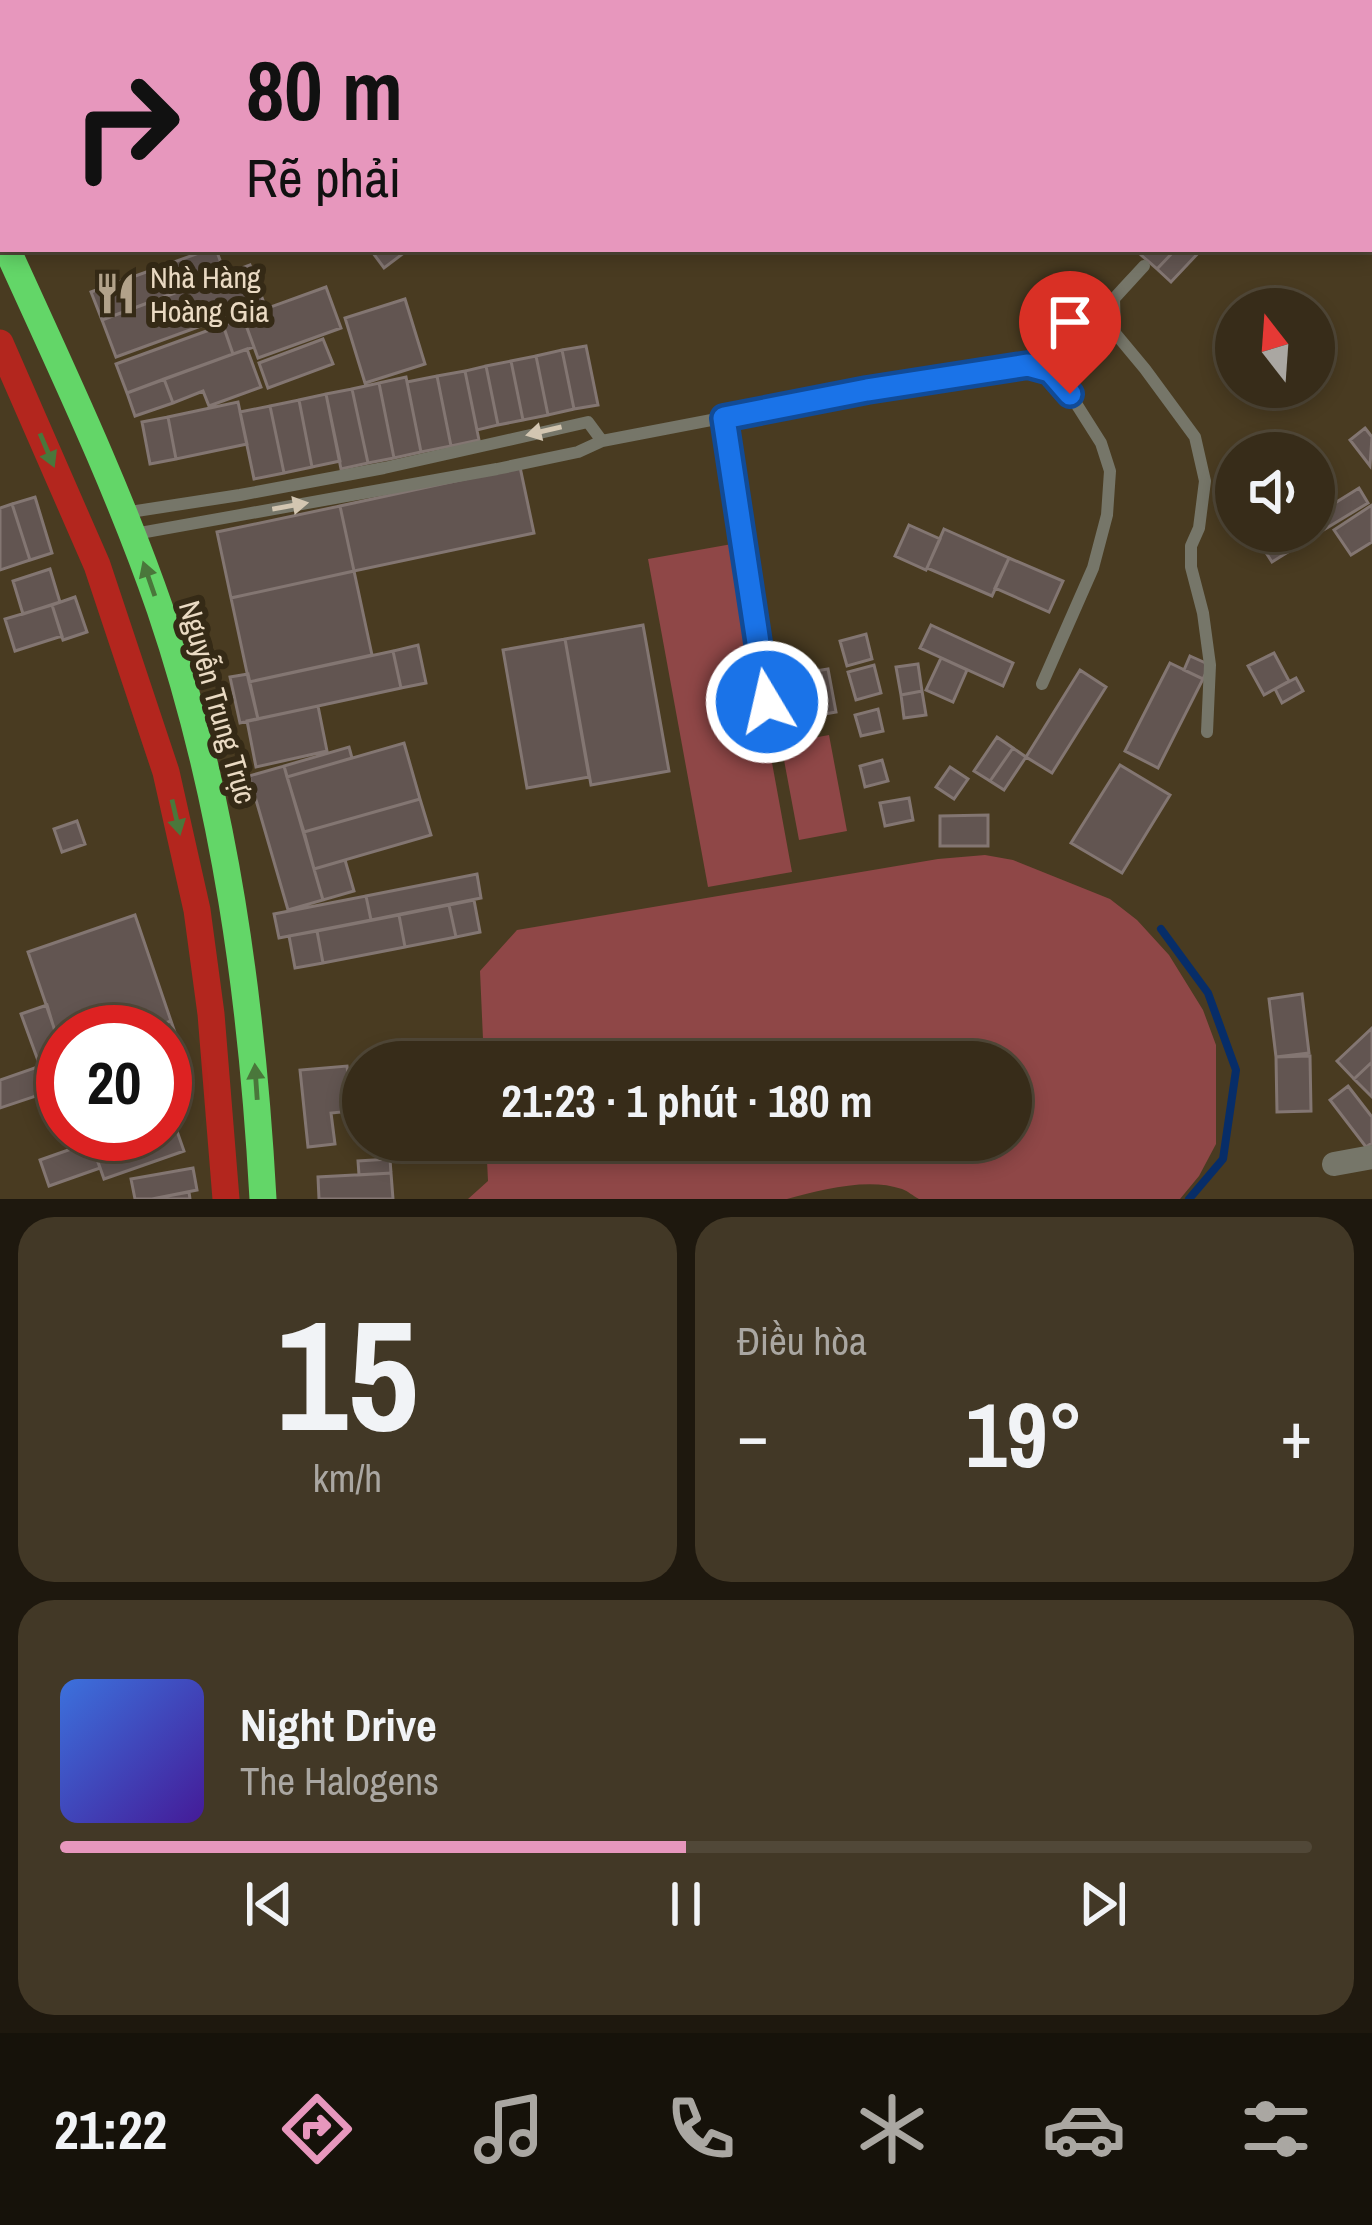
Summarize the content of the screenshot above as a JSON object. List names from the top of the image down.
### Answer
{
  "streets": {
    "main road": ["Nguyễn Trung Trực"]
  },
  "places": {
    "restaurant": ["Nhà Hàng Hoàng Gia"]
  },
  "north": "top",
  "page": {
    "turn": ["80 m", "Rẽ phải"],
    "limit": "20",
    "trip": "21:23 · 1 phút · 180 m",
    "tile": [
      ["15", "km/h"],
      "Điều hòa"
    ],
    "heat": ["−", "19°", "+"],
    "song": ["Night Drive", "The Halogens"],
    "tabs": "21:22"
  }
}
